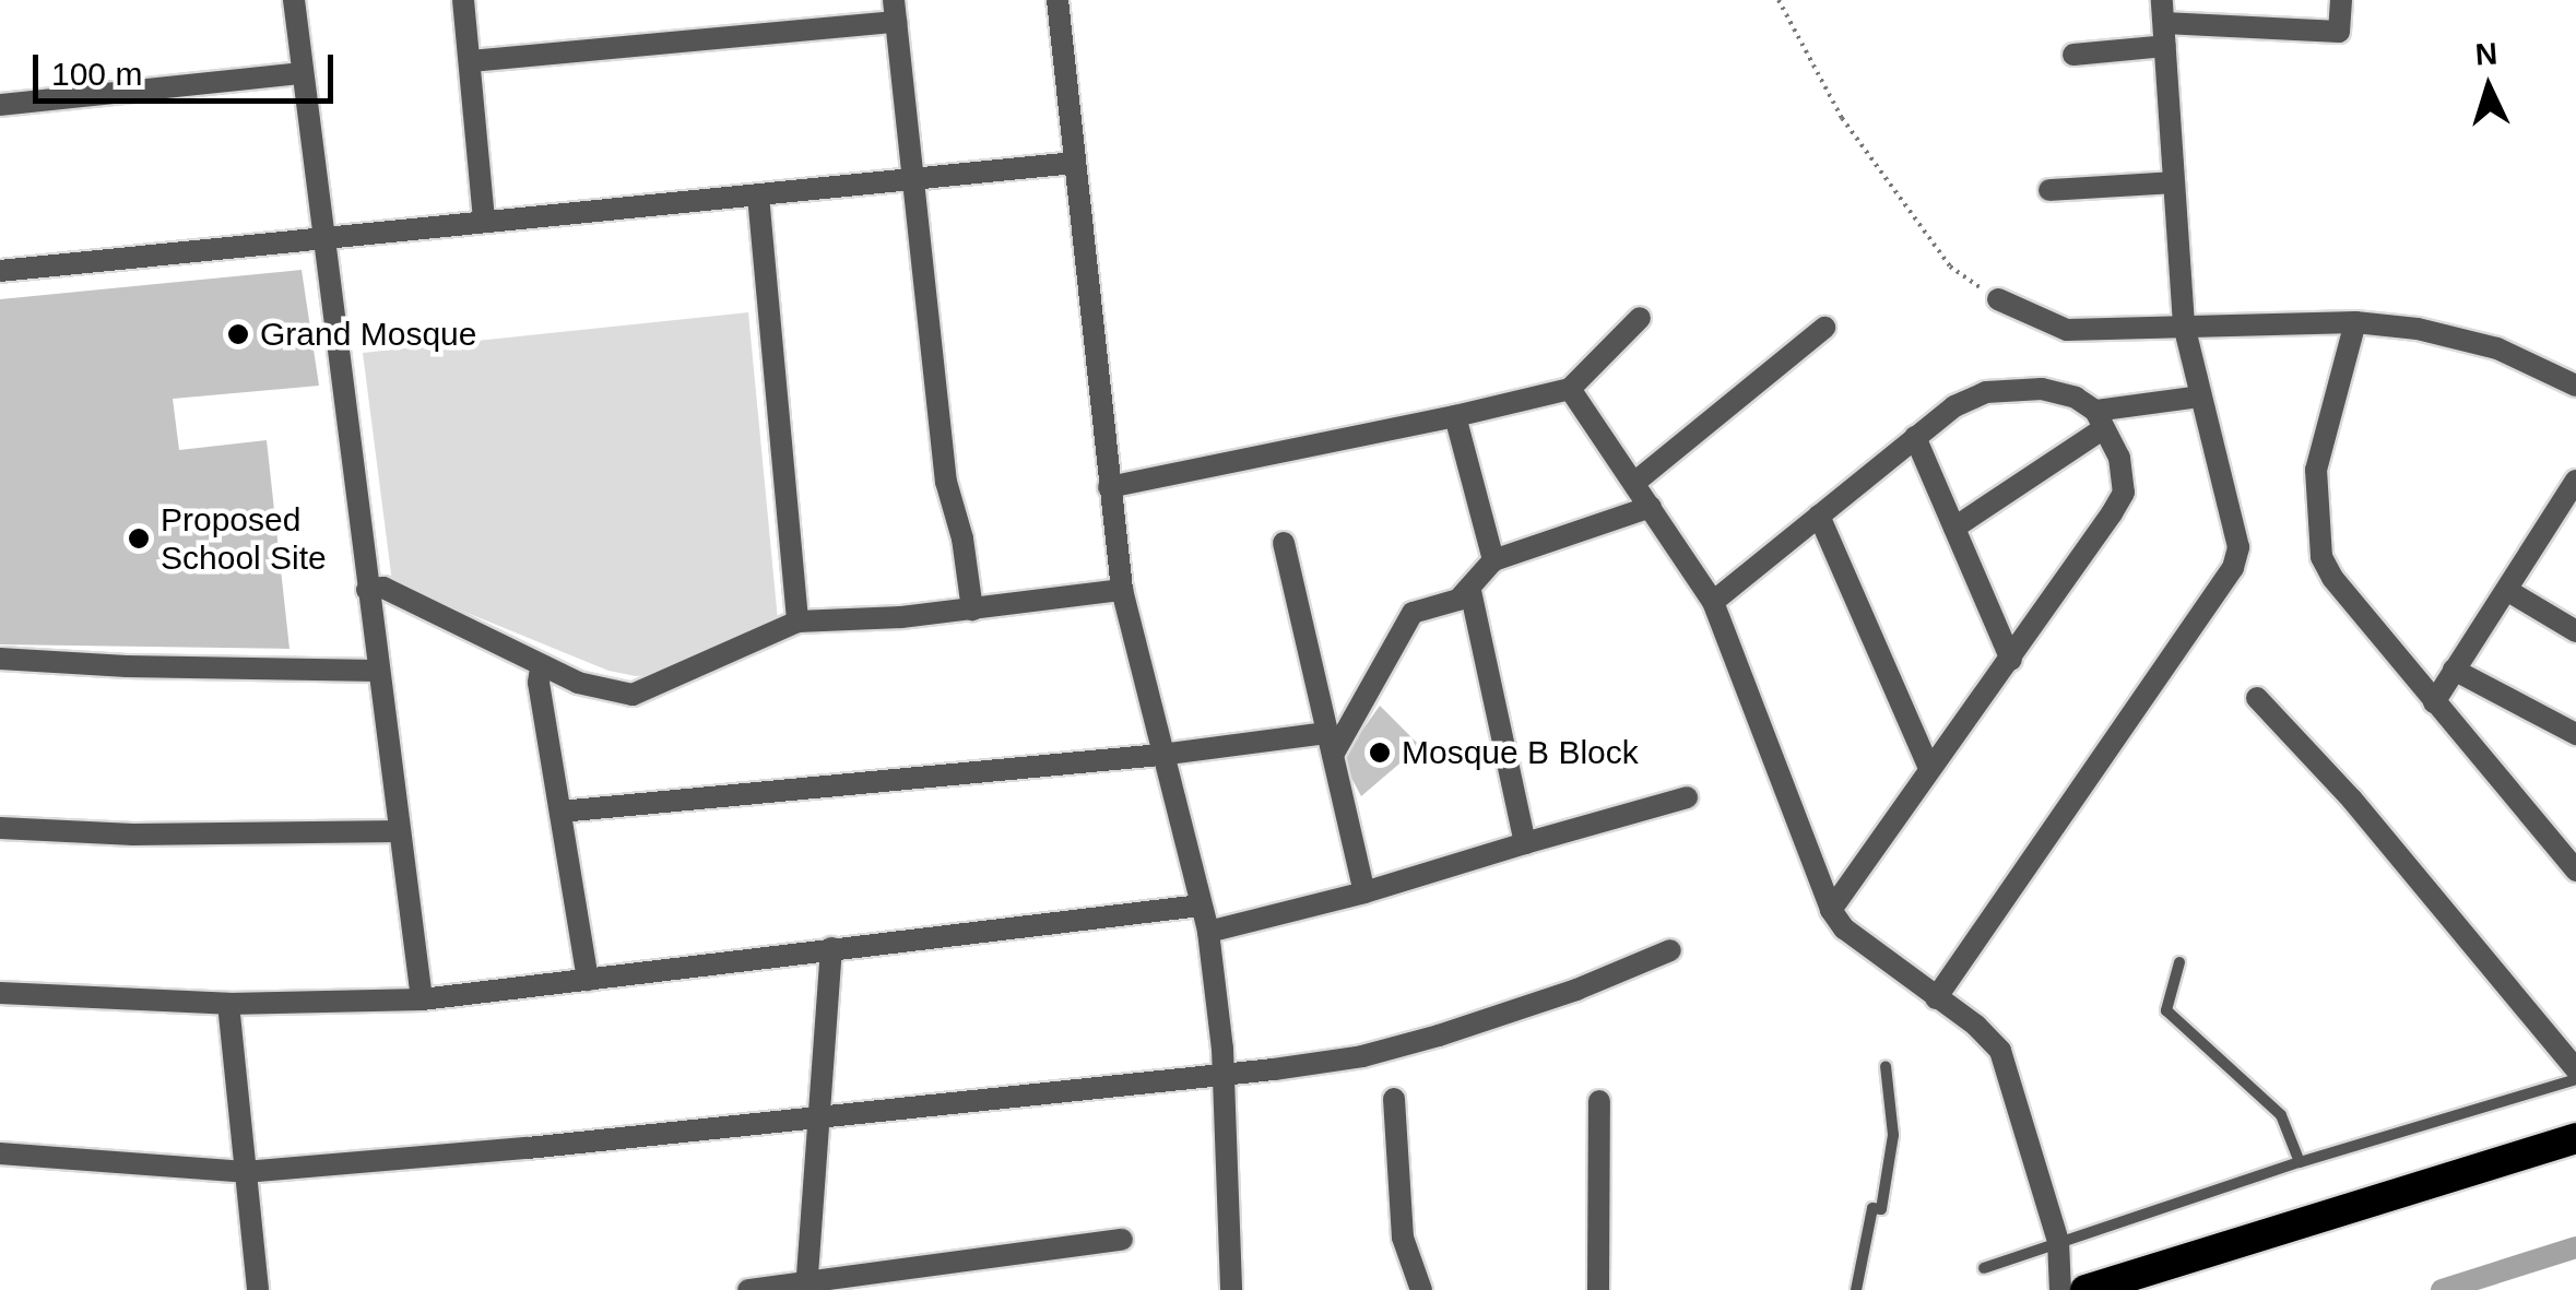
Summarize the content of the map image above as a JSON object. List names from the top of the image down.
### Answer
{
  "places": ["Grand Mosque", "Proposed School Site", "Mosque B Block"],
  "scale_bar": "100 m",
  "north": "top"
}
